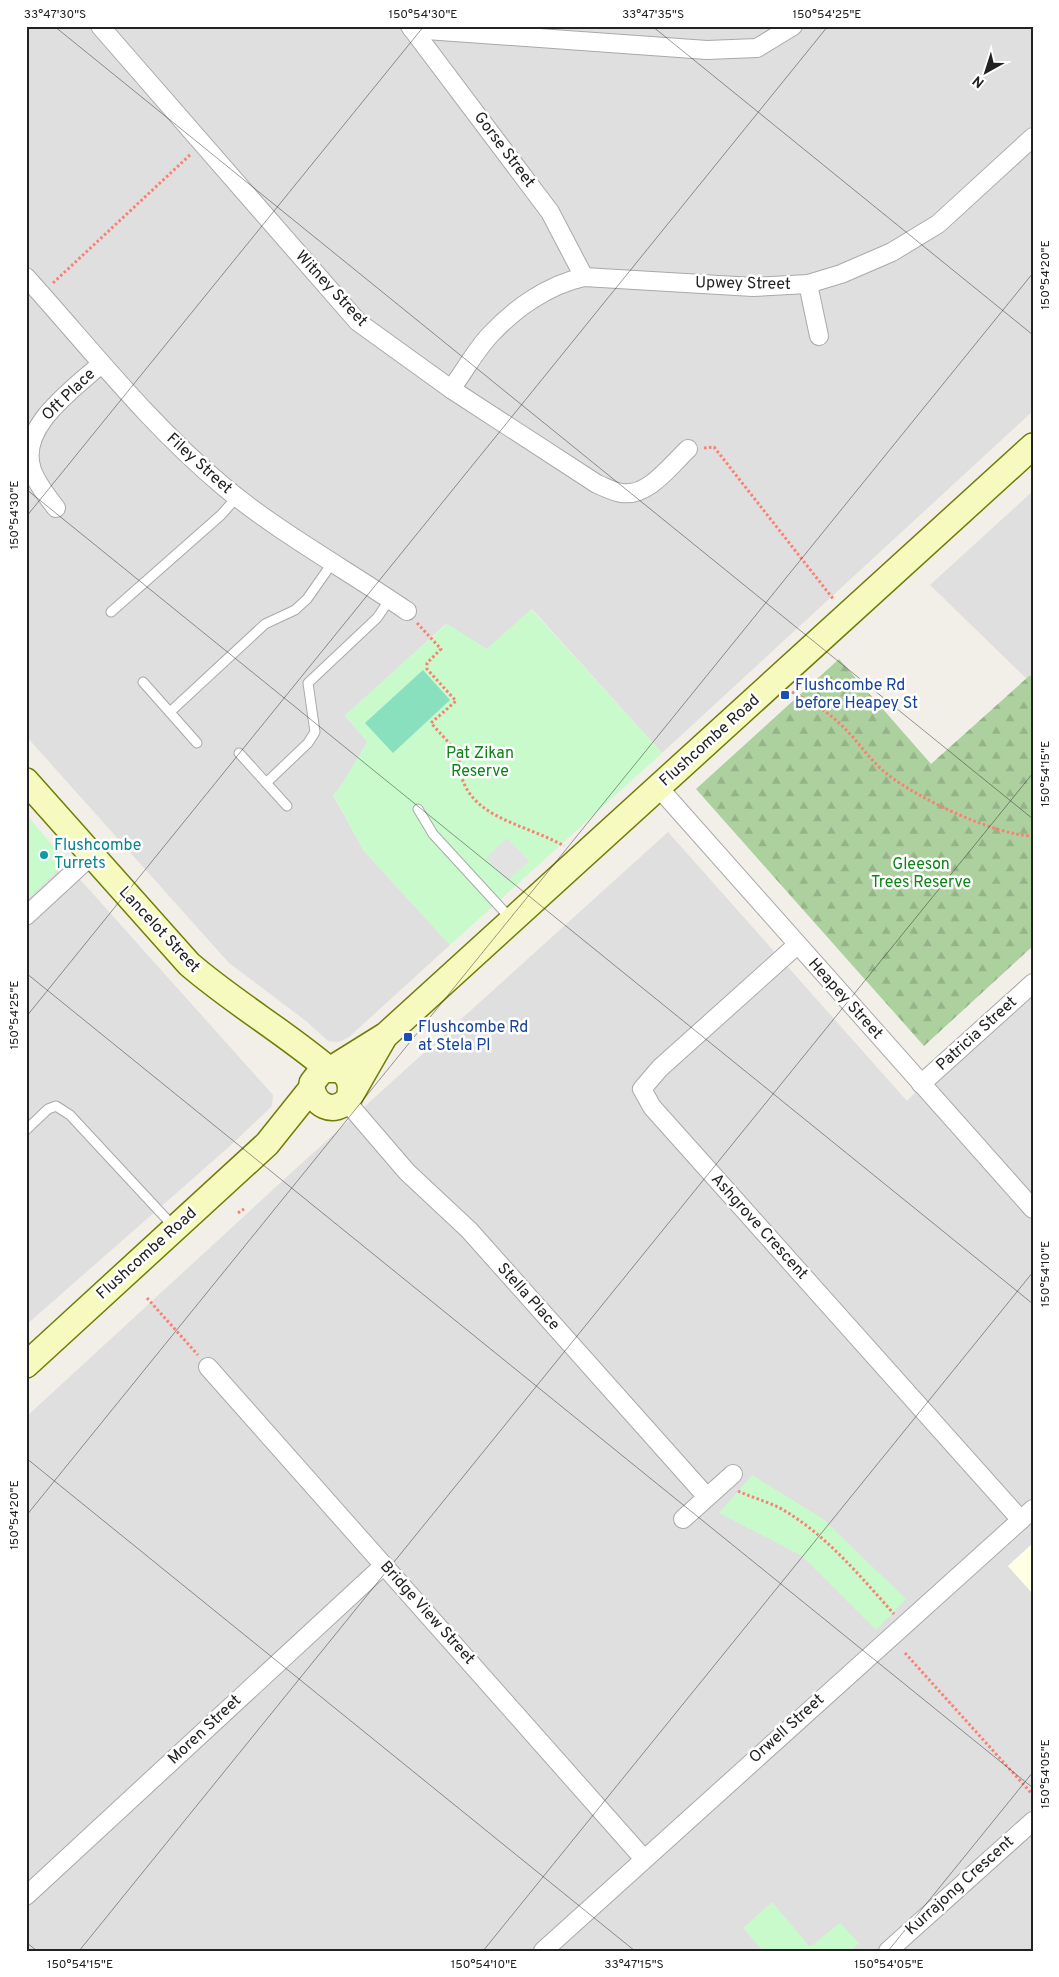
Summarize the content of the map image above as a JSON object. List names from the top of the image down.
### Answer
{
  "streets": {
    "street": [
      "Gorse Street",
      "Upwey Street",
      "Witney Street",
      "Oft Place",
      "Filey Street",
      "Flushcombe Road",
      "Lancelot Street",
      "Heapey Street",
      "Patricia Street",
      "Ashgrove Crescent",
      "Stella Place",
      "Bridge View Street",
      "Orwell Street",
      "Moren Street",
      "Kurrajong Crescent"
    ]
  },
  "crossings": [
    ["Gorse Street", "Upwey Street"],
    ["Upwey Street", "Witney Street"],
    ["Oft Place", "Filey Street"],
    ["Flushcombe Road", "Lancelot Street"],
    ["Flushcombe Road", "Heapey Street"],
    ["Flushcombe Road", "Stella Place"],
    ["Lancelot Street", "Stella Place"],
    ["Heapey Street", "Patricia Street"],
    ["Heapey Street", "Ashgrove Crescent"],
    ["Ashgrove Crescent", "Orwell Street"],
    ["Bridge View Street", "Orwell Street"],
    ["Bridge View Street", "Moren Street"]
  ],
  "parks": ["Pat Zikan Reserve", "Gleeson Trees Reserve"],
  "places": {
    "transit": ["Flushcombe Rd before Heapey St", "Flushcombe Rd at Stela Pl"],
    "other": ["Flushcombe Turrets"]
  },
  "north": "bottom left",
  "coordinates": [
    "33°47'30\"S",
    "150°54'30\"E",
    "33°47'35\"S",
    "150°54'25\"E",
    "150°54'20\"E",
    "150°54'15\"E",
    "150°54'10\"E",
    "150°54'05\"E",
    "33°47'15\"S"
  ]
}
